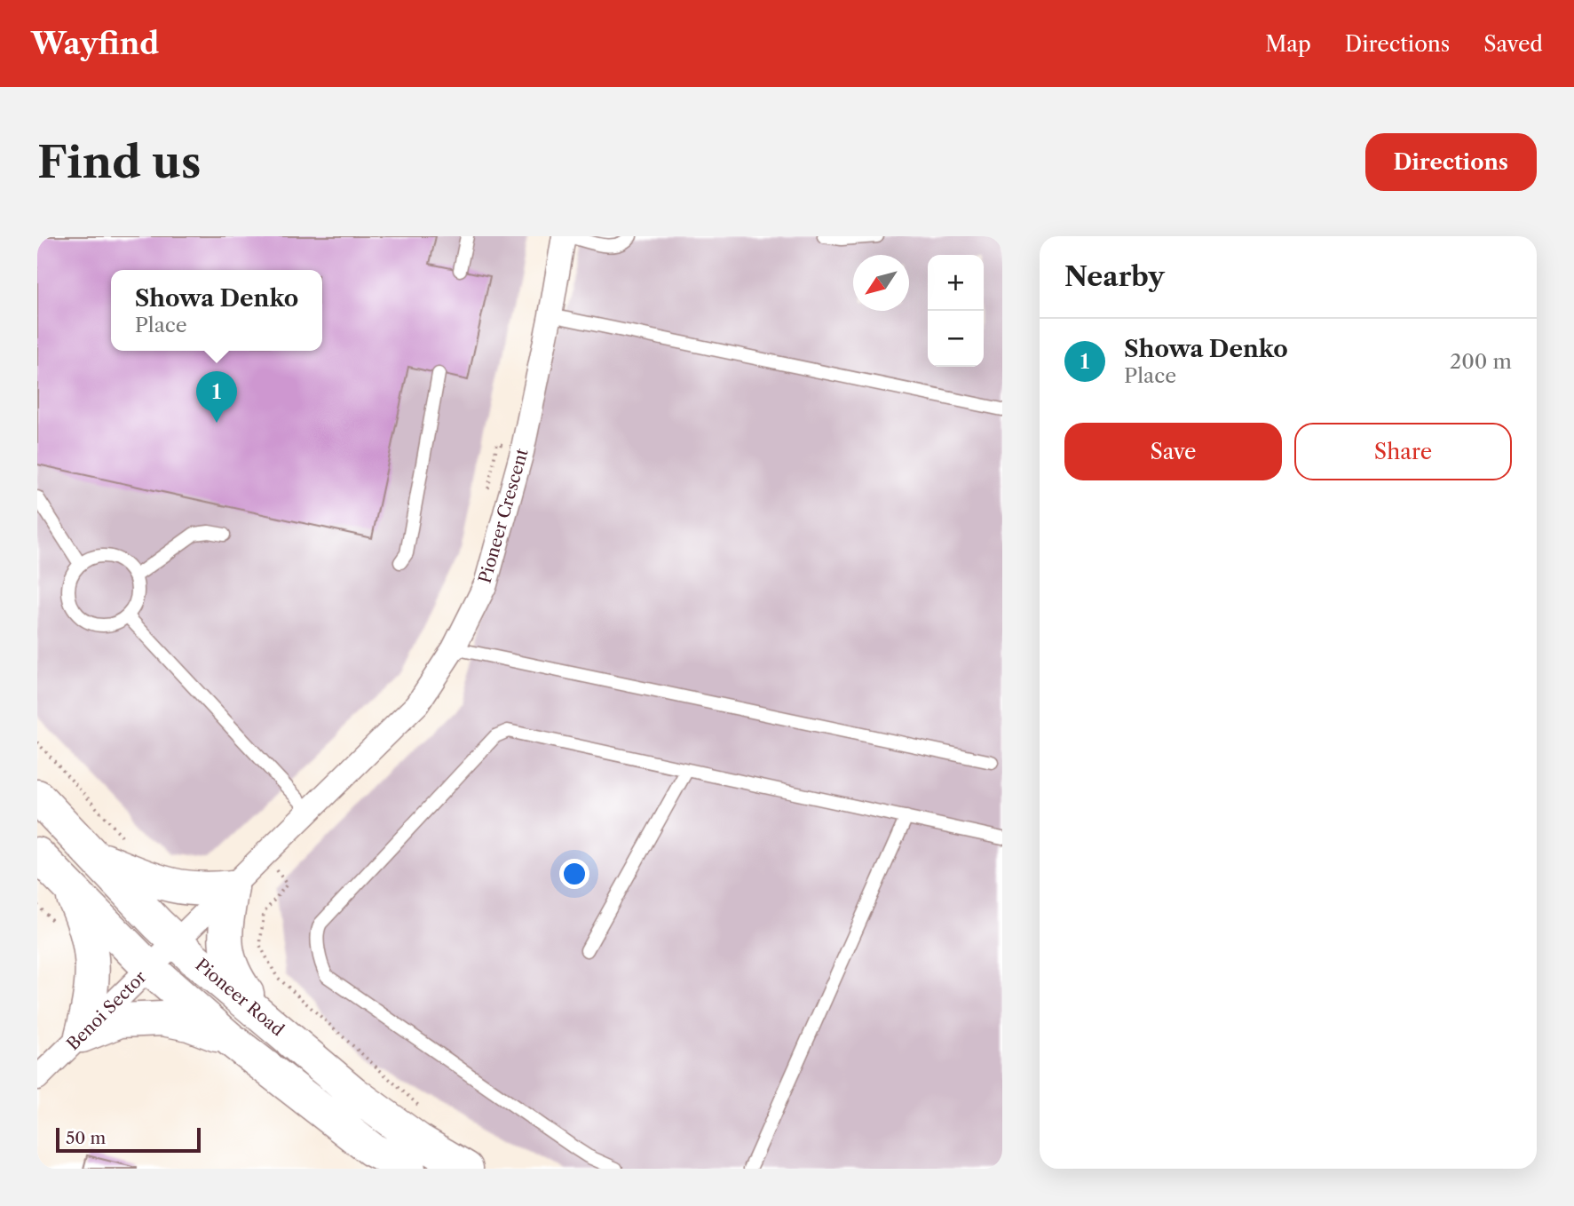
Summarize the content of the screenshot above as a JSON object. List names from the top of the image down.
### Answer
{
  "streets": {
    "main road": ["Pioneer Road"],
    "street": ["Pioneer Crescent", "Benoi Sector"]
  },
  "crossings": [
    ["Pioneer Crescent", "Pioneer Road"],
    ["Pioneer Crescent", "Benoi Sector"],
    ["Pioneer Road", "Benoi Sector"]
  ],
  "scale_bar": "50 m",
  "north": "bottom left",
  "page": {
    "header": "Wayfind",
    "nav": ["Map", "Directions", "Saved"],
    "buttons": [
      "Directions",
      ["Save", "Share"]
    ],
    "title": "Find us",
    "heading": "Nearby",
    "map_buttons": ["+", "−"],
    "popup": ["Showa Denko", "Place"],
    "list": [
      {
        "mark": "1",
        "name": "Showa Denko",
        "note": "Place",
        "value": "200 m"
      }
    ],
    "pins": "1",
    "scale": "50 m"
  }
}
